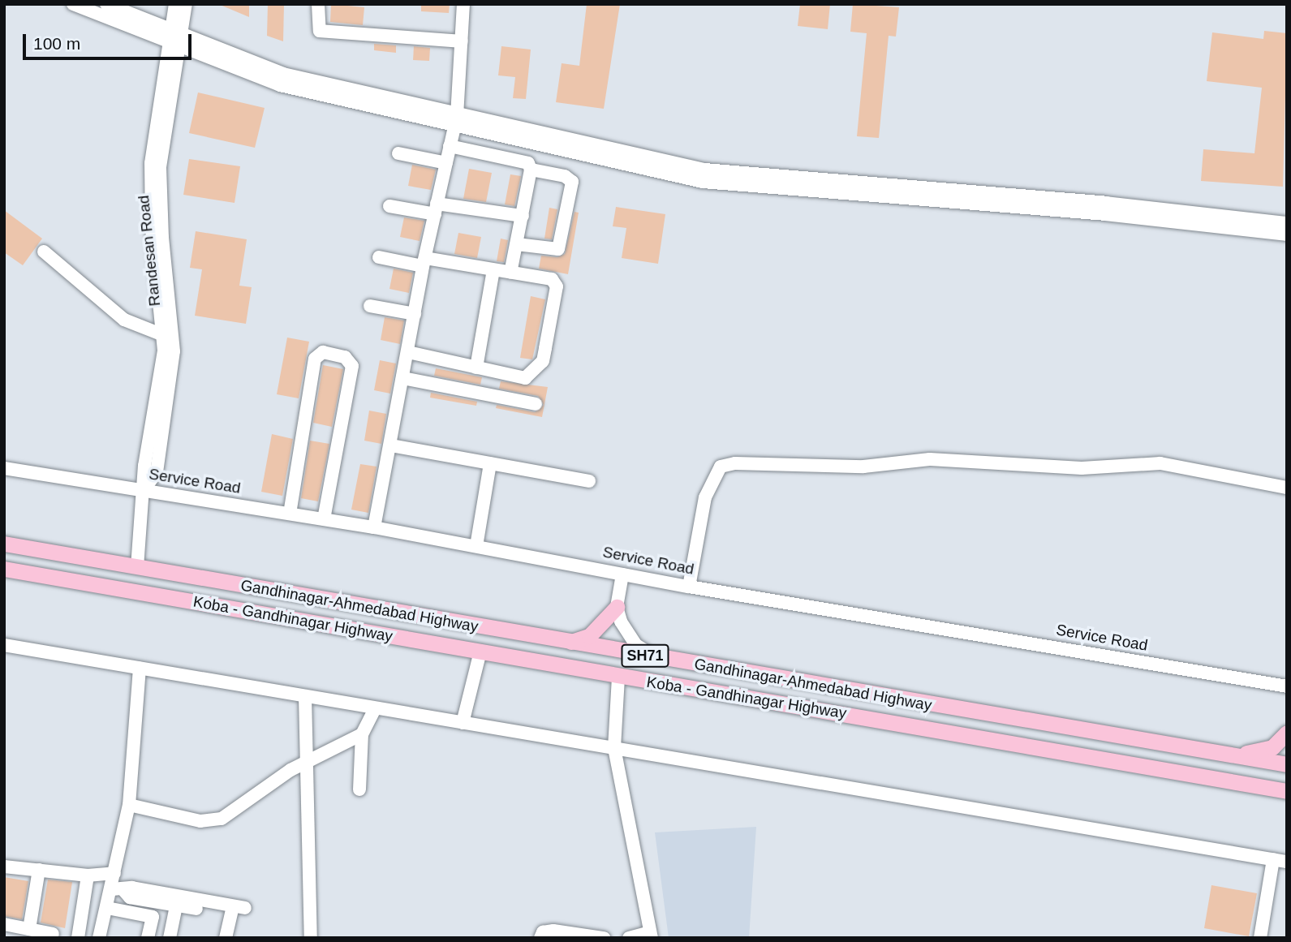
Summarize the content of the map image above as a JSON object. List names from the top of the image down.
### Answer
{
  "streets": {
    "main road": ["Gandhinagar-Ahmedabad Highway", "Koba - Gandhinagar Highway", "SH71"],
    "street": ["Randesan Road", "Service Road"]
  },
  "crossings": [
    ["Randesan Road", "Service Road"],
    ["Randesan Road", "Gandhinagar-Ahmedabad Highway"]
  ],
  "scale_bar": "100 m"
}
